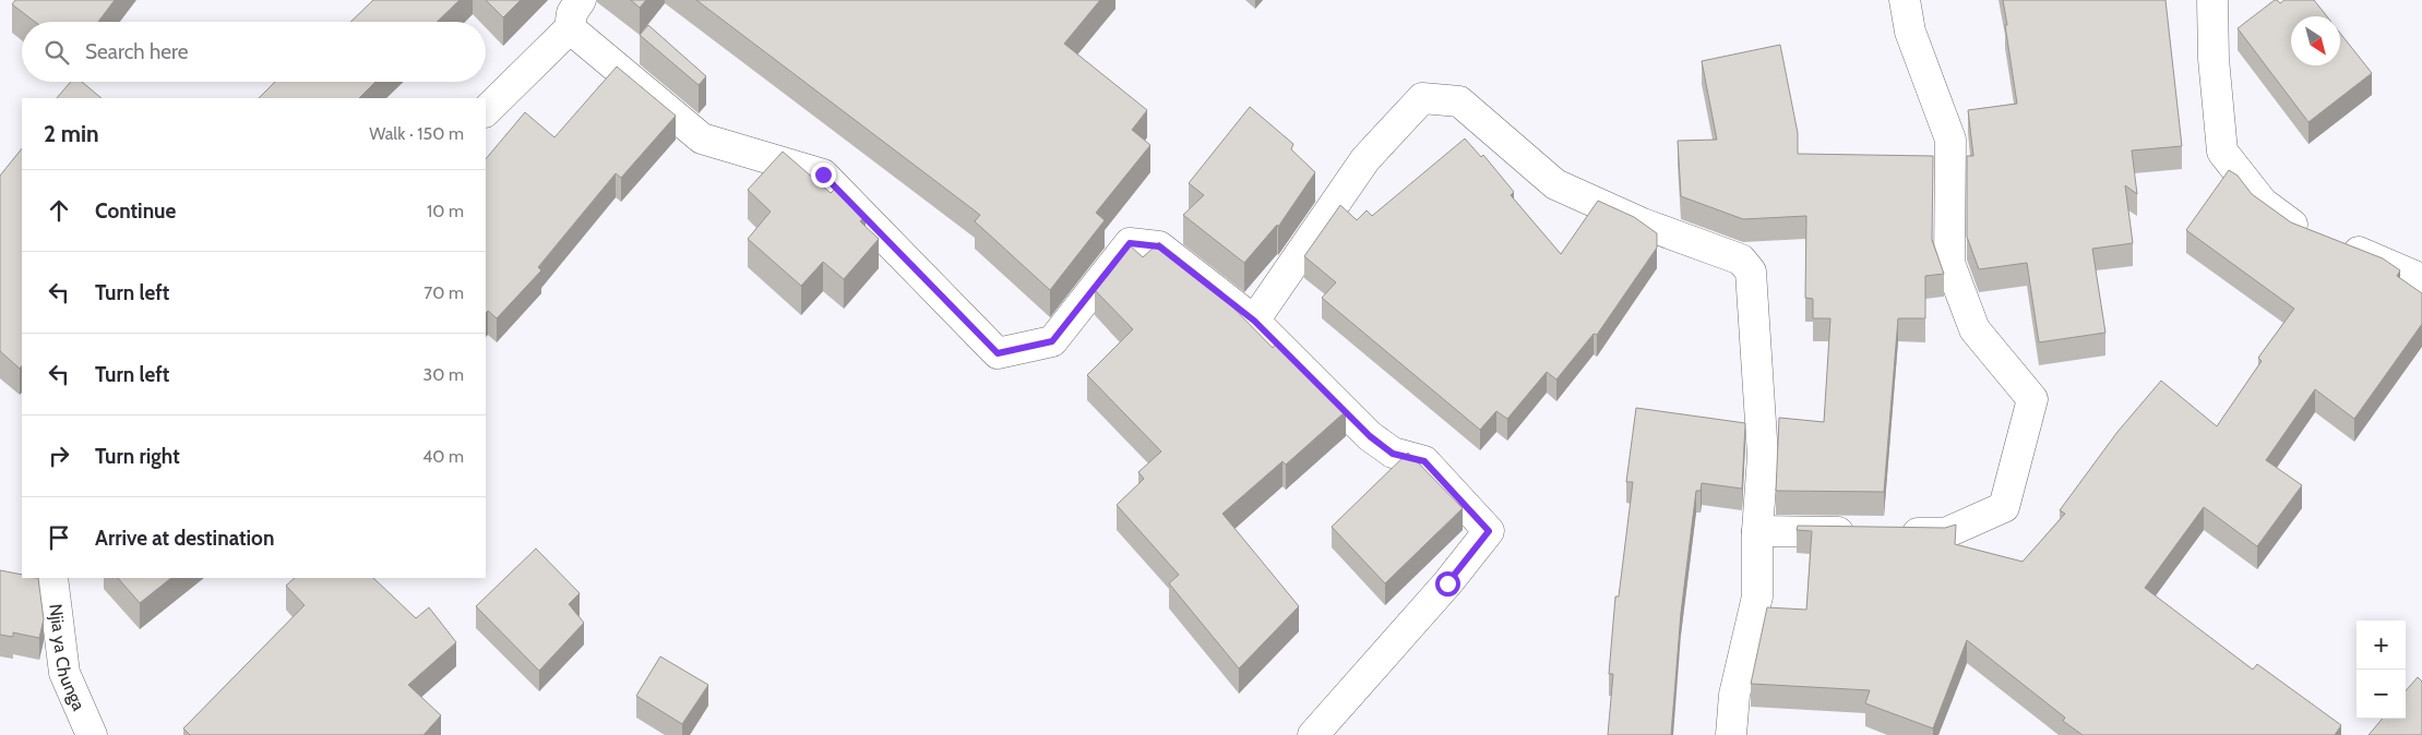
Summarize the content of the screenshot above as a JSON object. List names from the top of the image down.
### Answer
{
  "streets": {
    "street": ["Njia ya Chunga"]
  },
  "north": "bottom right",
  "page": {
    "search": "Search here",
    "heading": ["2 min", "Walk · 150 m"],
    "list": [
      ["Continue", "10 m"],
      ["Turn left", "70 m"],
      ["Turn left", "30 m"],
      ["Turn right", "40 m"],
      "Arrive at destination"
    ],
    "map_buttons": ["+", "−"]
  }
}
